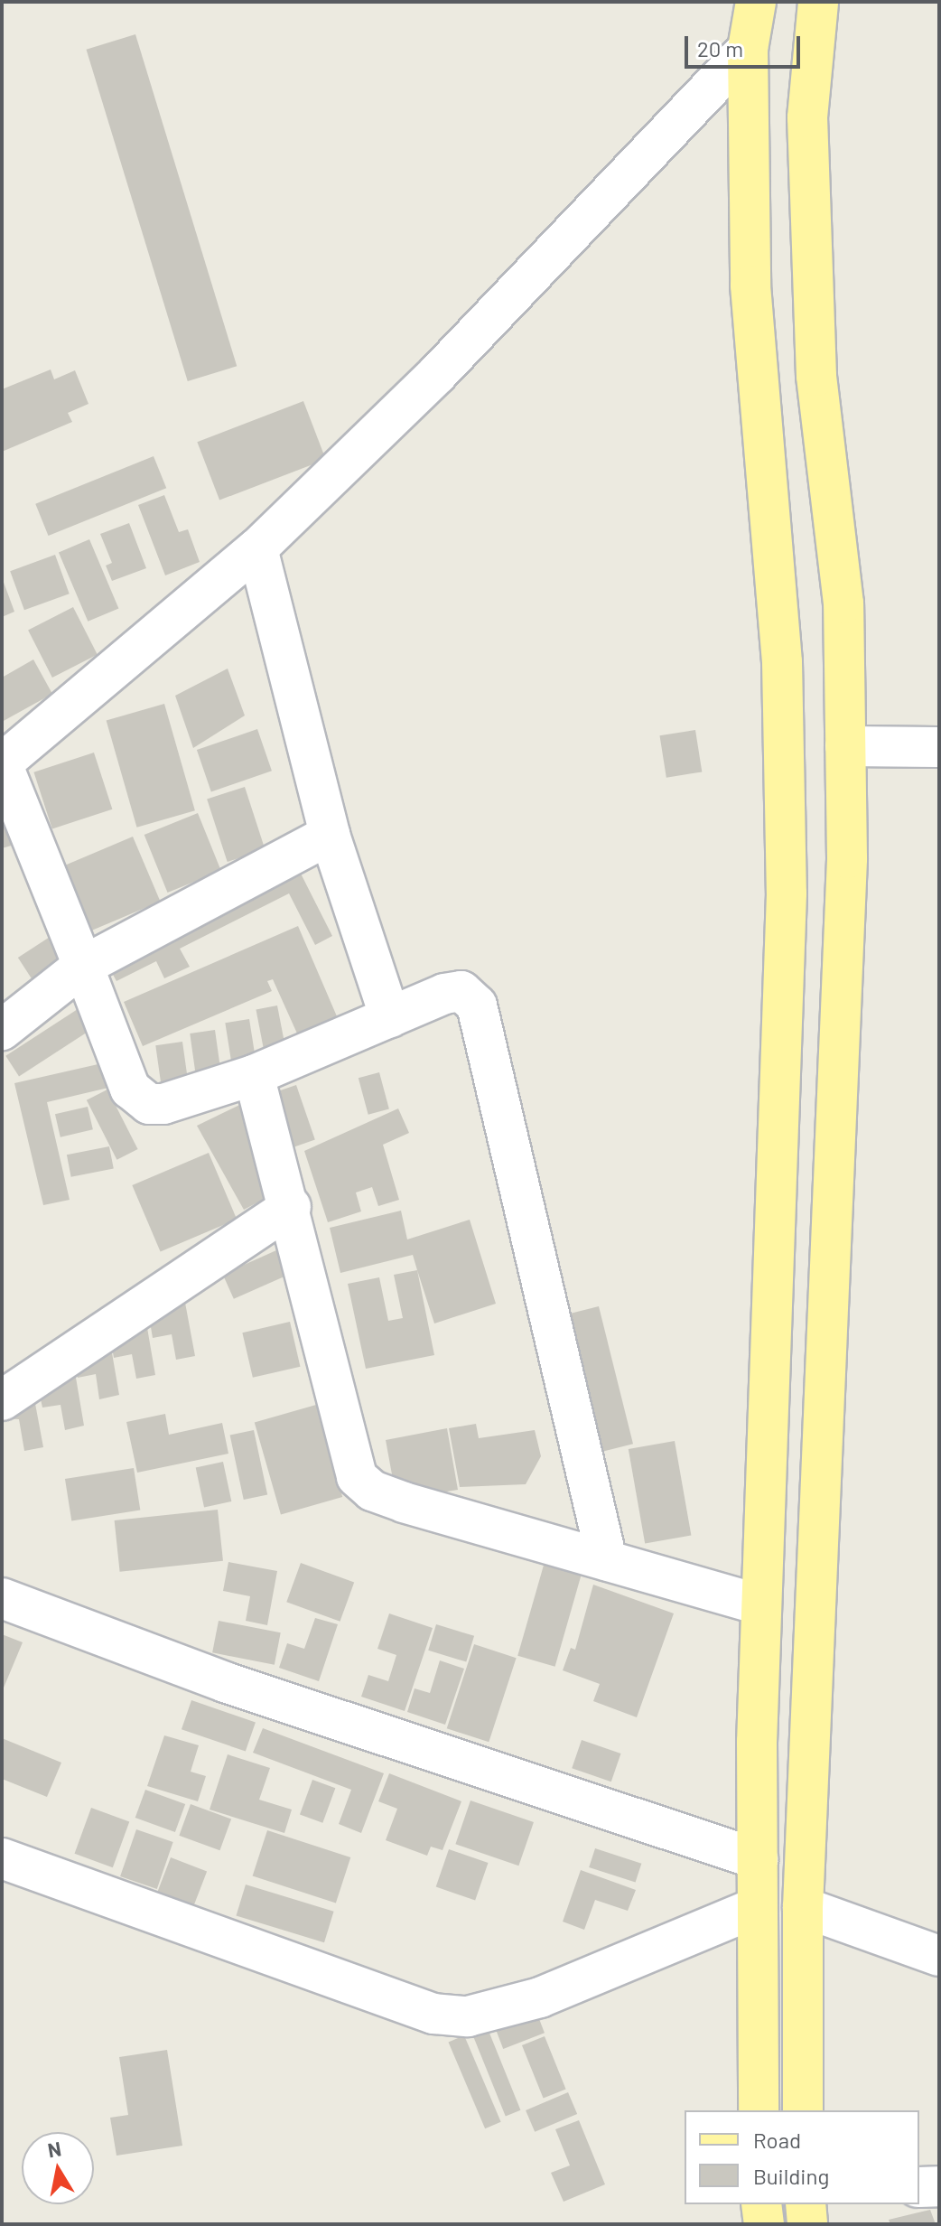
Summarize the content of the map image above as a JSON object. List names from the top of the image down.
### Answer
{
  "legend": ["Road", "Building"],
  "scale_bar": "20 m",
  "north": "top"
}
